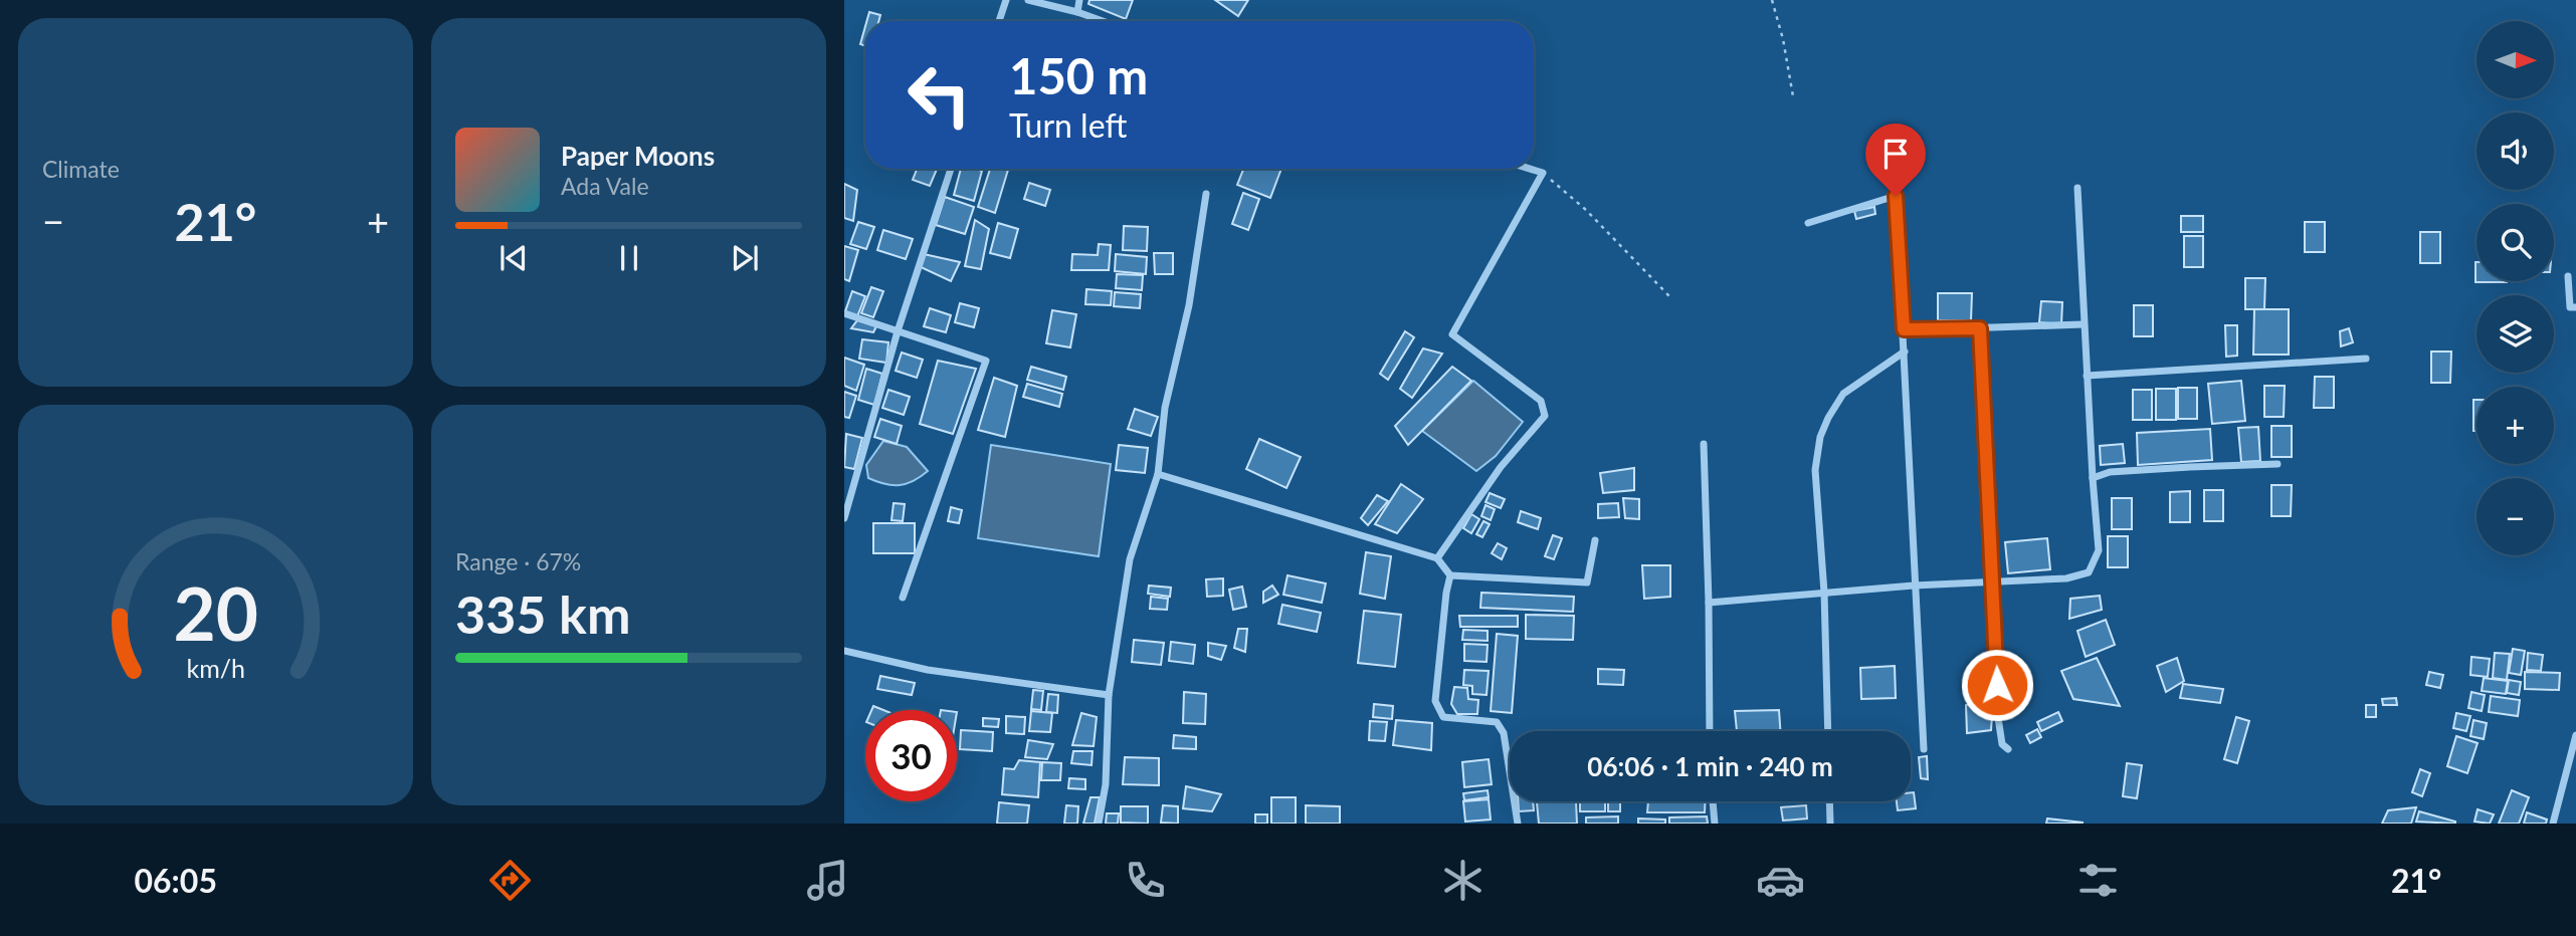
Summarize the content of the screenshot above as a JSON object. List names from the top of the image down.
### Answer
{
  "north": "right",
  "page": {
    "tile": [
      "Climate",
      ["Range · 67%", "335 km"]
    ],
    "map_buttons": ["+", "−"],
    "turn": ["150 m", "Turn left"],
    "song": ["Paper Moons", "Ada Vale"],
    "heat": ["−", "21°", "+"],
    "limit": "30",
    "trip": "06:06 · 1 min · 240 m",
    "tabs": ["06:05", "21°"],
    "gauge": ["20", "km/h"]
  }
}
